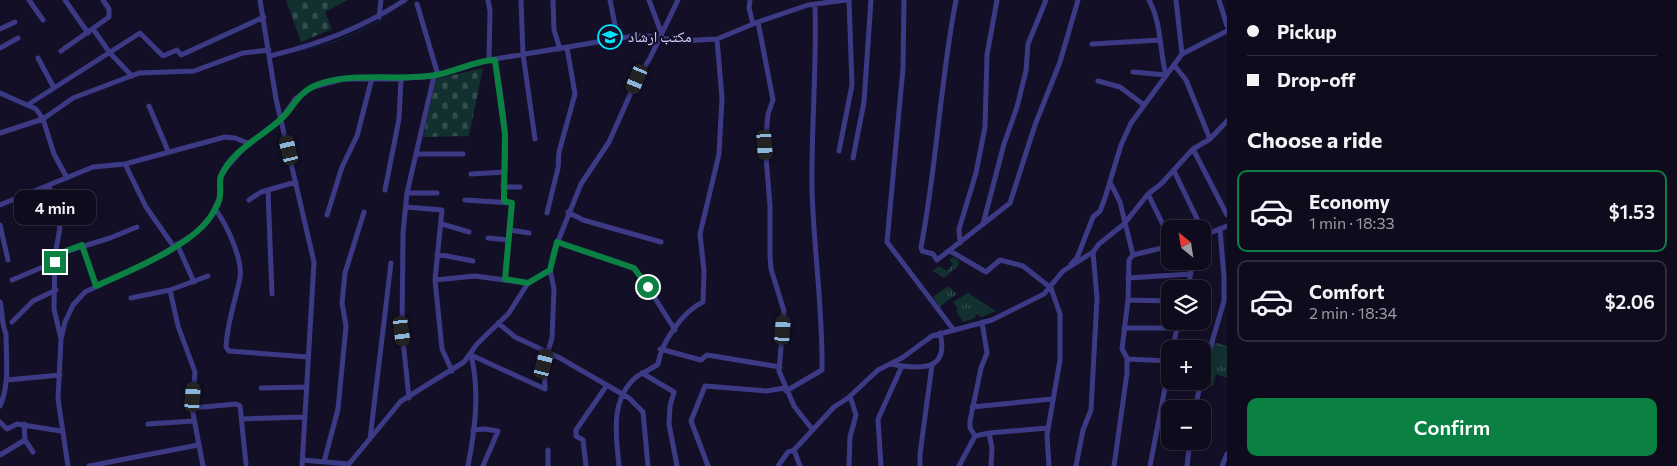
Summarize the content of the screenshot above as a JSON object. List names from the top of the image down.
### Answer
{
  "places": {
    "school or university": ["مکتب ارشاد"]
  },
  "north": "top left",
  "page": {
    "banner": ["Pickup", "Drop-off"],
    "heading": "Choose a ride",
    "list": [
      {
        "name": "Economy",
        "note": "1 min · 18:33",
        "value": "$1.53"
      },
      {
        "name": "Comfort",
        "note": "2 min · 18:34",
        "value": "$2.06"
      }
    ],
    "bubble": "4 min",
    "map_buttons": ["+", "−"],
    "buttons": "Confirm"
  }
}
